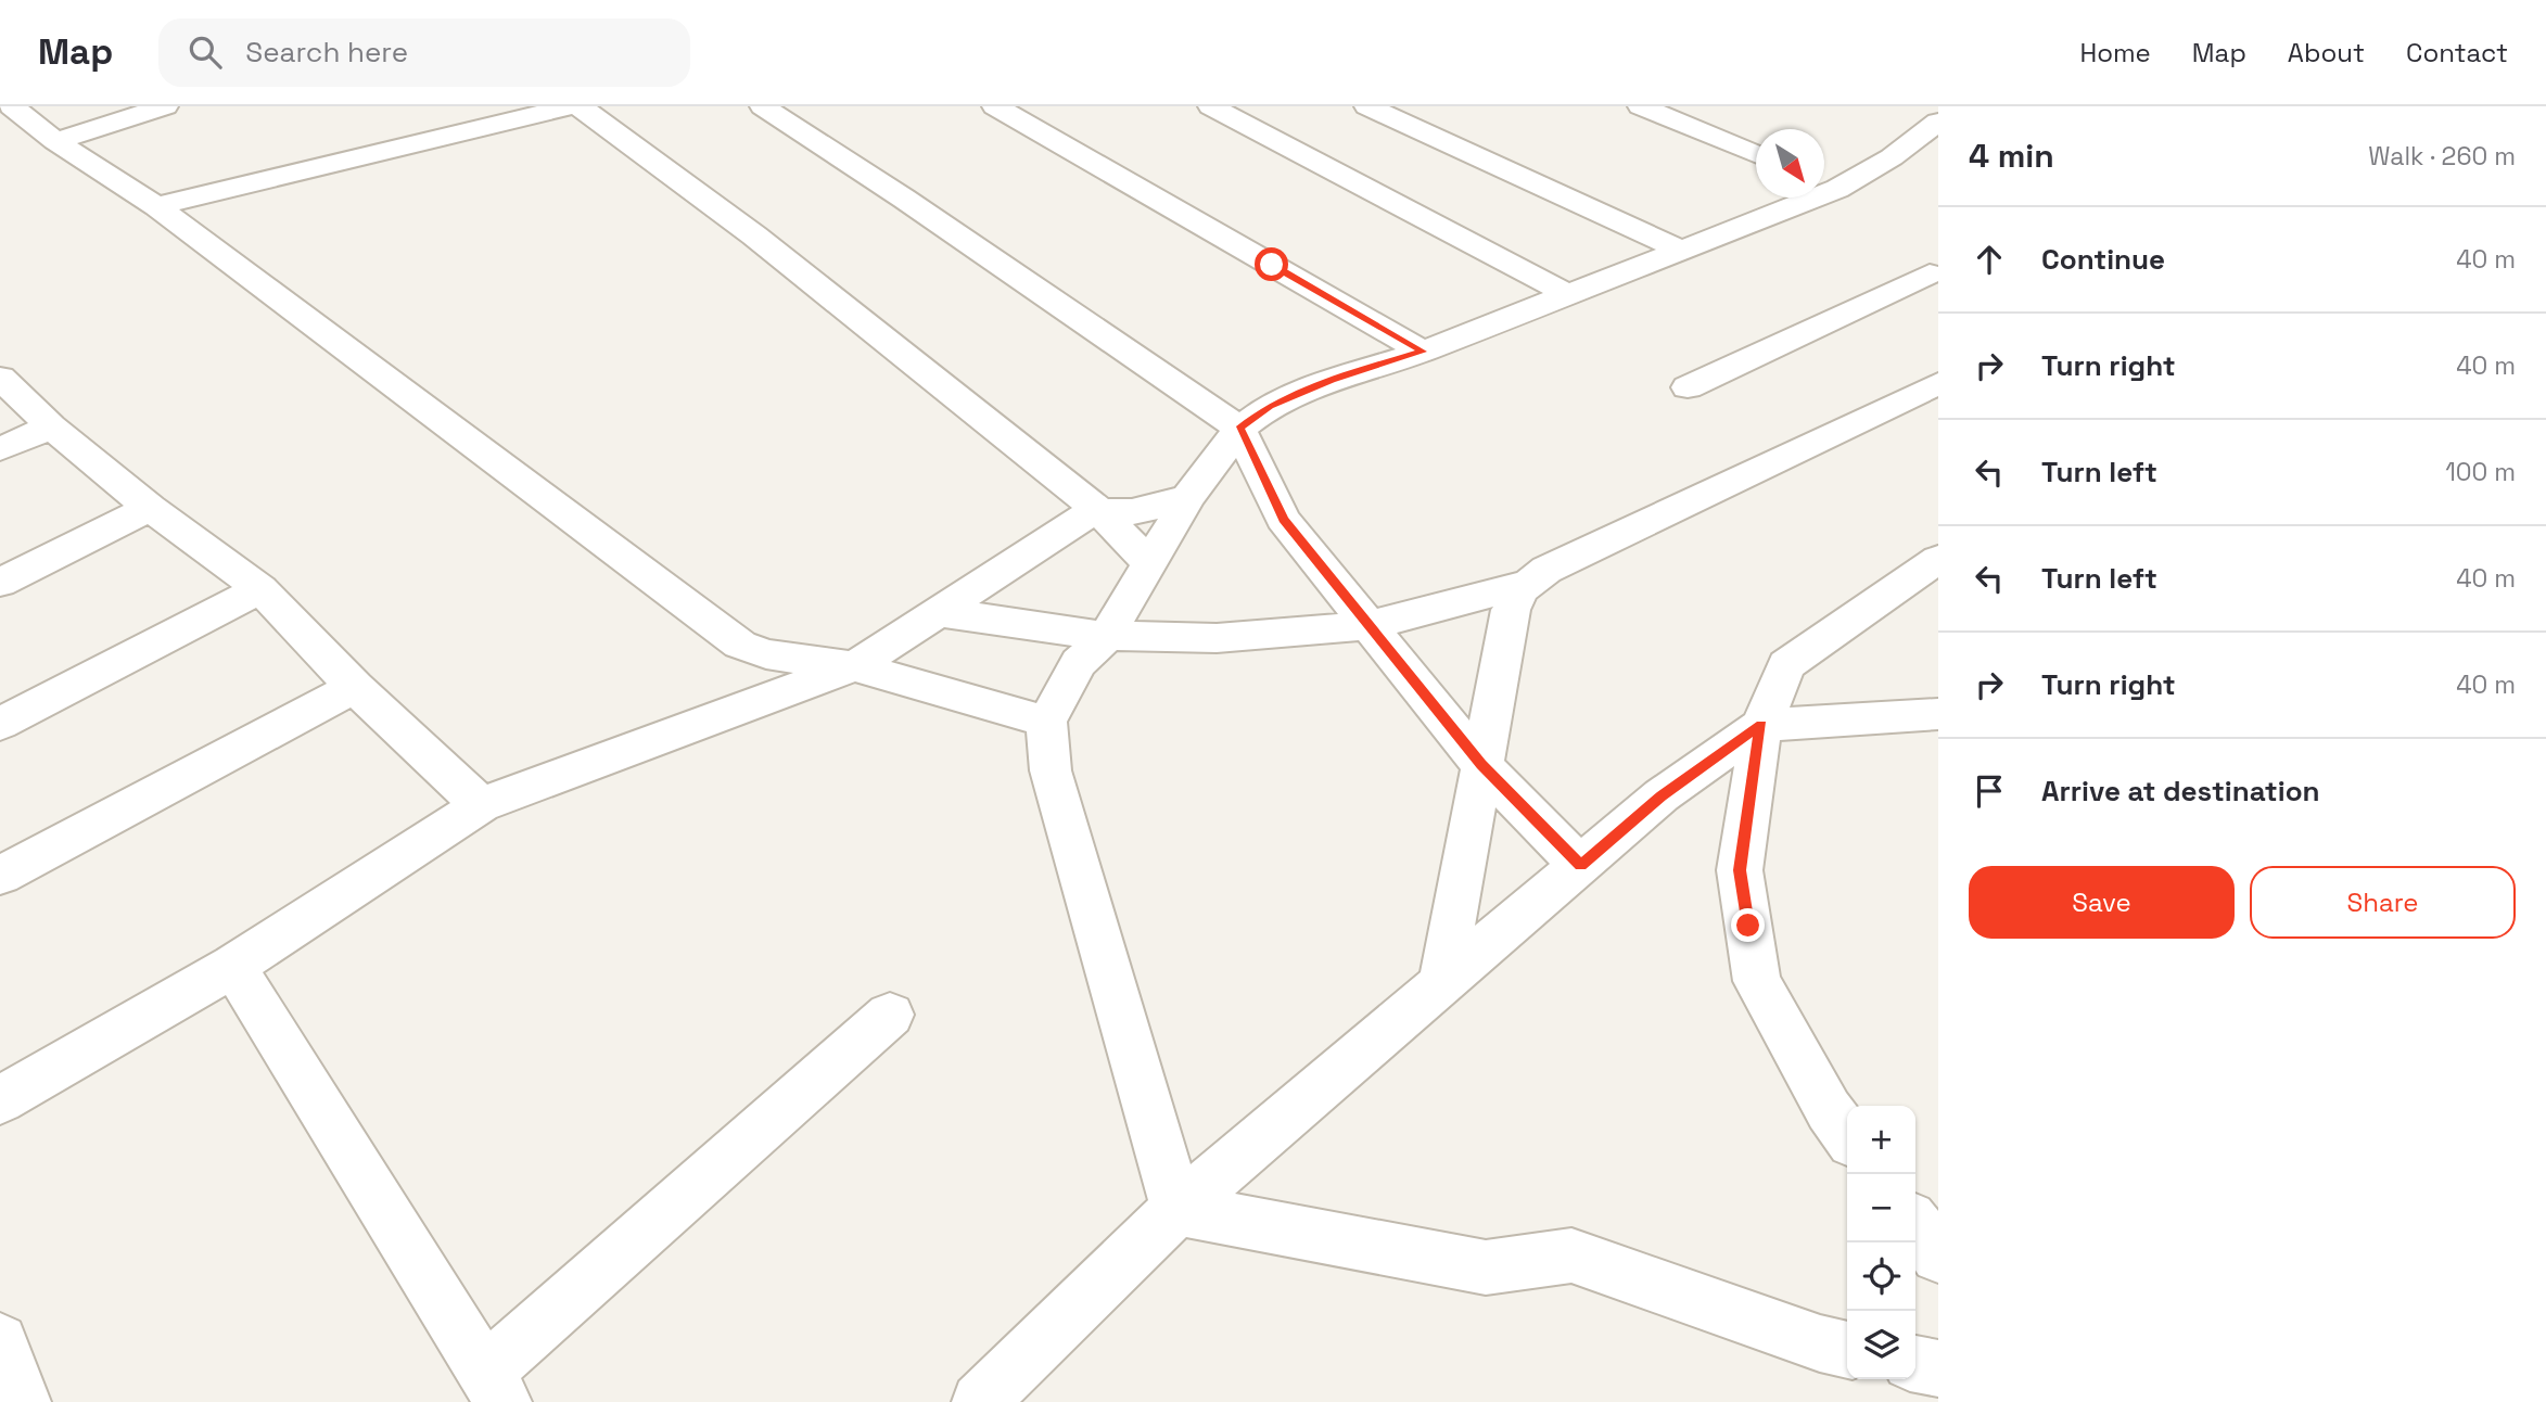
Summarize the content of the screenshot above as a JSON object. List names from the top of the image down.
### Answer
{
  "north": "bottom right",
  "page": {
    "header": "Map",
    "search": "Search here",
    "nav": [
      "Home",
      "Map",
      "About",
      "Contact"
    ],
    "heading": ["4 min", "Walk · 260 m"],
    "list": [
      ["Continue", "40 m"],
      ["Turn right", "40 m"],
      ["Turn left", "100 m"],
      ["Turn left", "40 m"],
      ["Turn right", "40 m"],
      "Arrive at destination"
    ],
    "buttons": ["Save", "Share"],
    "map_buttons": ["+", "−"]
  }
}
